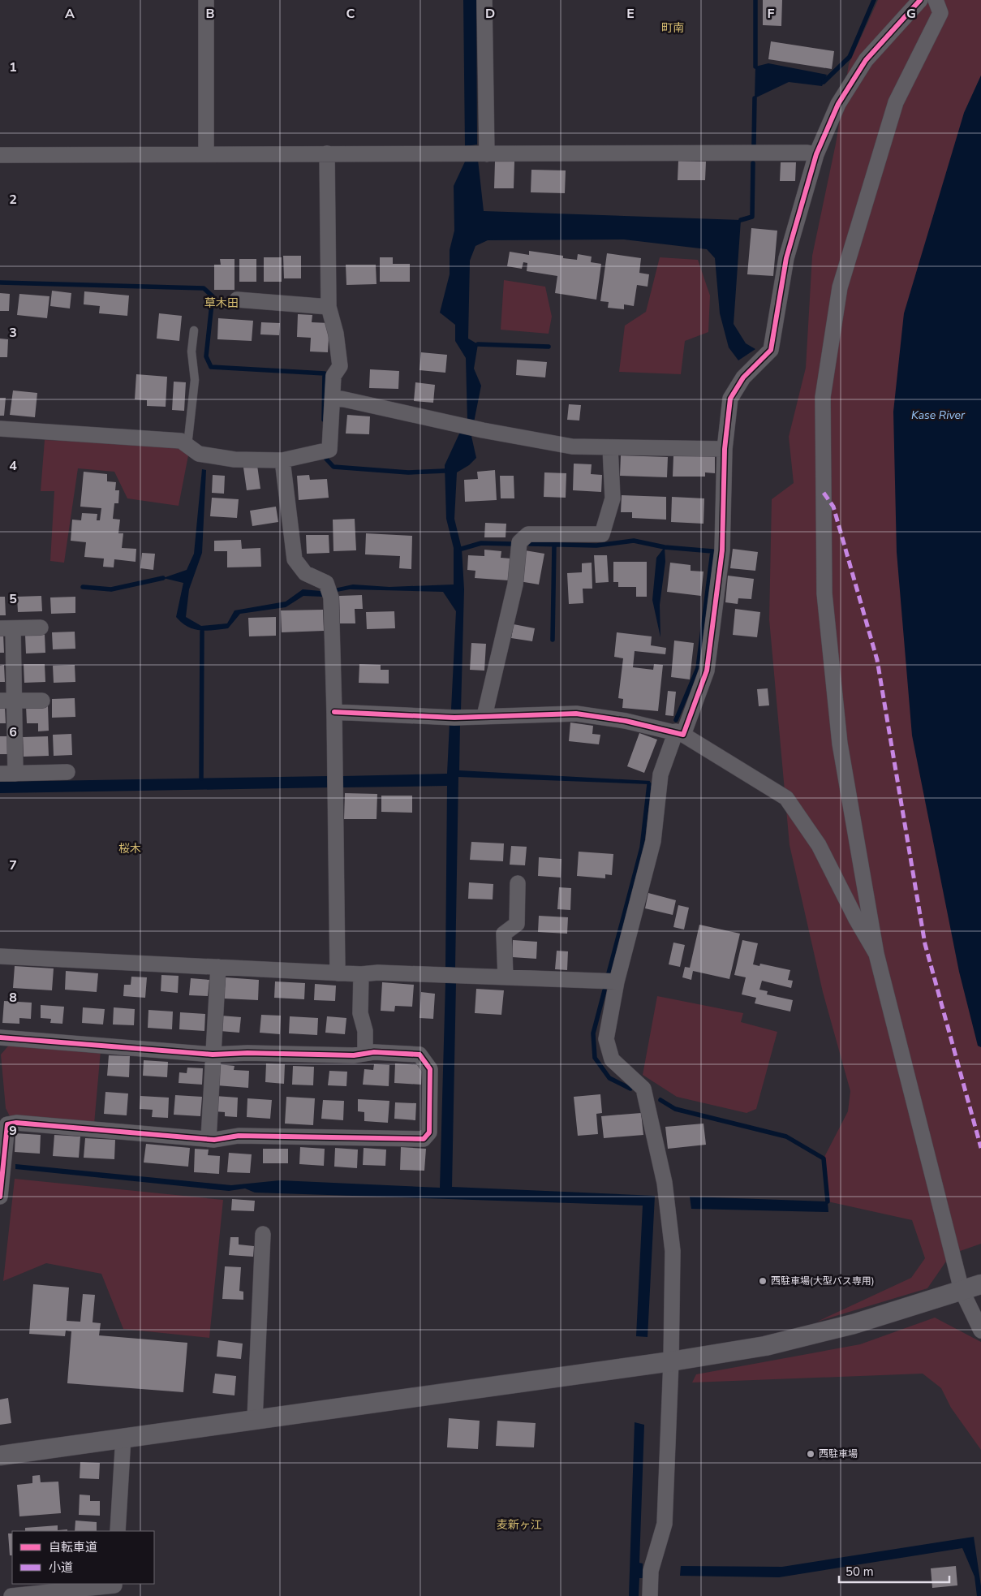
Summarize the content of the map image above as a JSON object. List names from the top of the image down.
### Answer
{
  "districts": [
    "町南",
    "草木田",
    "桜木",
    "麦新ヶ江"
  ],
  "water": ["Kase River"],
  "places": ["西駐車場(大型バス専用)", "西駐車場"],
  "legend": ["自転車道", "小道"],
  "scale_bar": "50 m",
  "grid": {
    "columns": [
      "A",
      "B",
      "C",
      "D",
      "E",
      "F",
      "G"
    ],
    "rows": [
      "1",
      "2",
      "3",
      "4",
      "5",
      "6",
      "7",
      "8",
      "9"
    ]
  }
}
